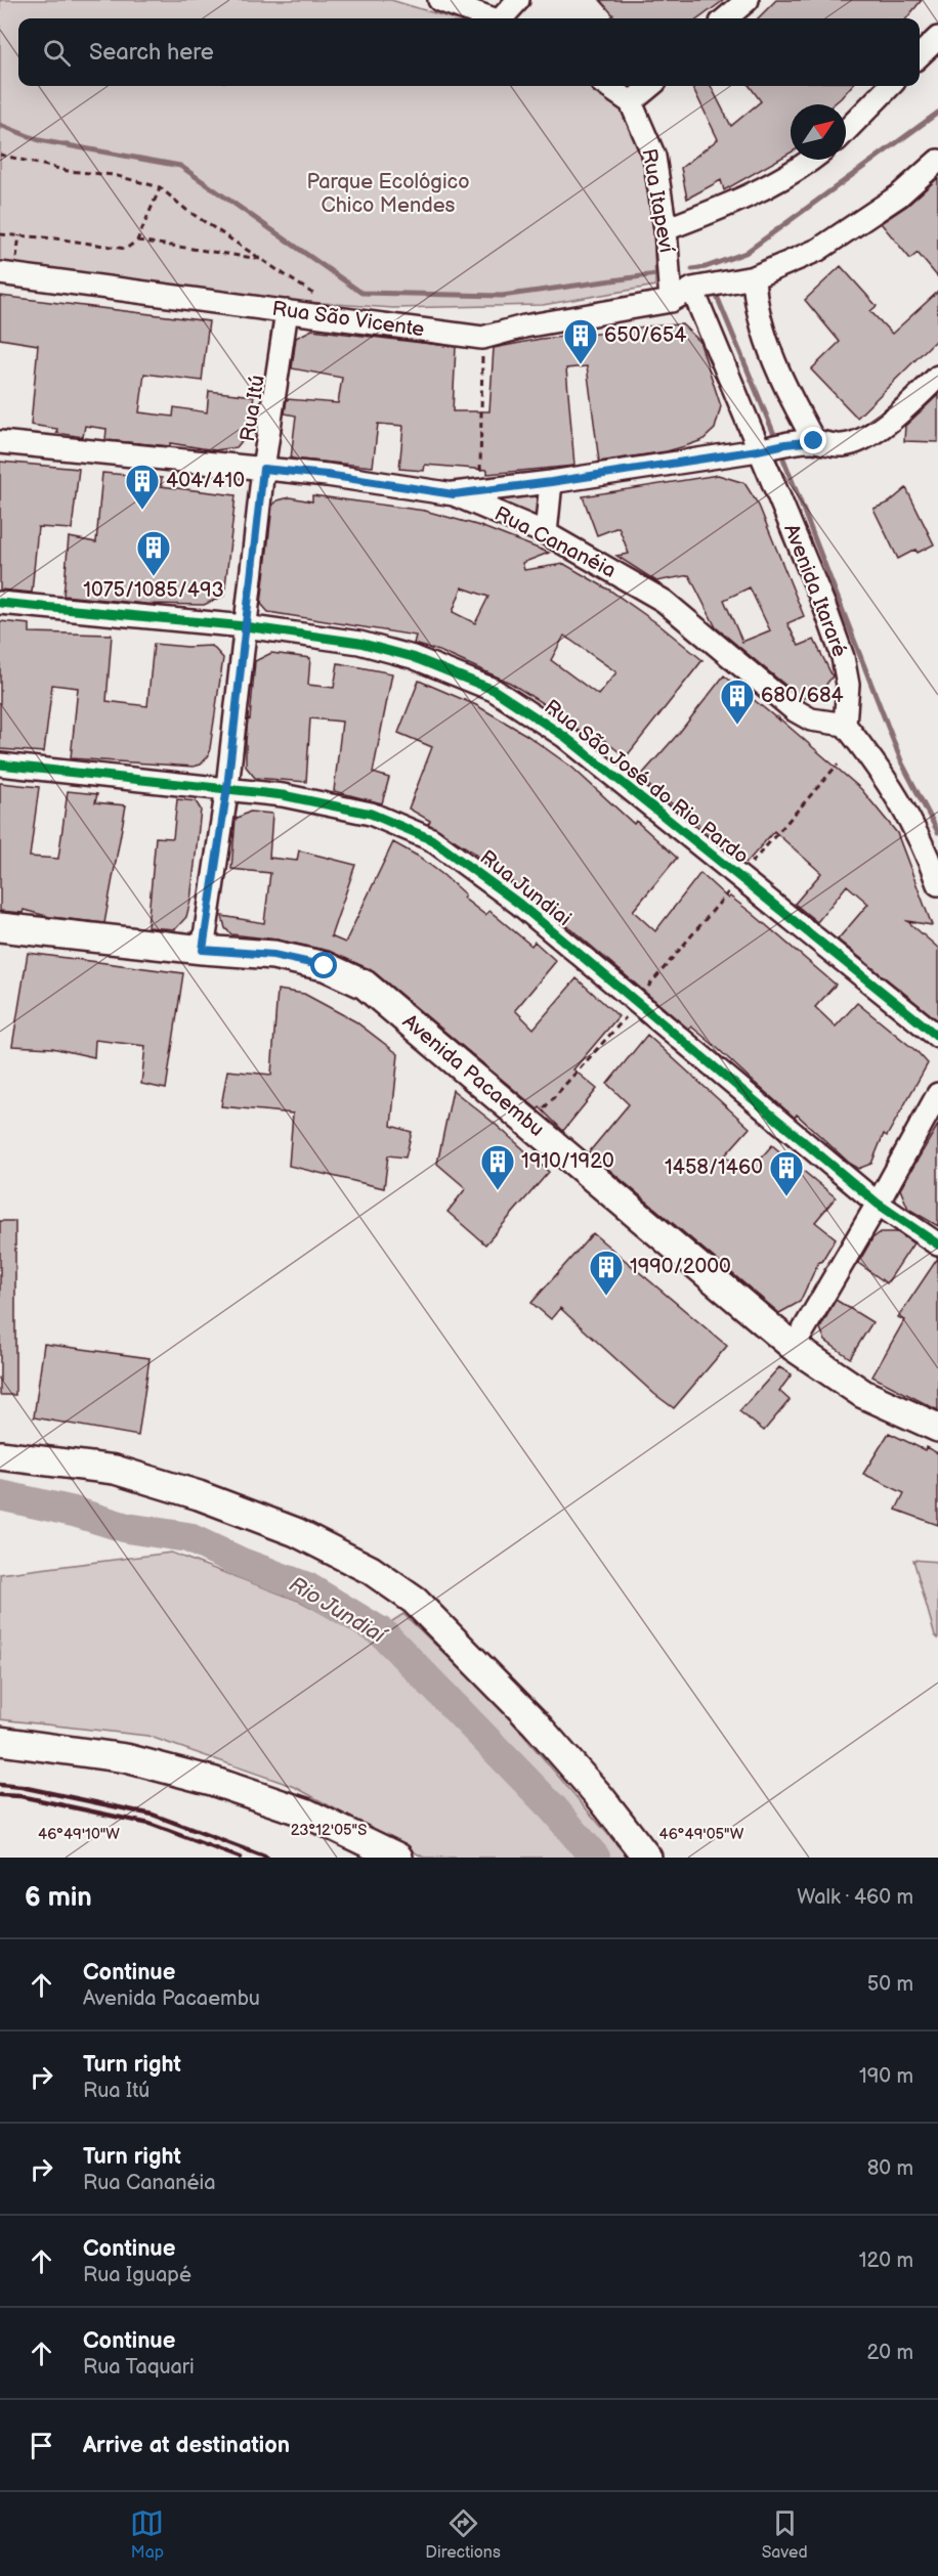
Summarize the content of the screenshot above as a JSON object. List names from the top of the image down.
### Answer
{
  "streets": {
    "main road": ["Avenida Pacaembu"],
    "street": [
      "Rua Itapeví",
      "Rua São Vicente",
      "Rua Itú",
      "Rua Cananéia",
      "Avenida Itararé",
      "Rua São José do Rio Pardo",
      "Rua Jundiai"
    ]
  },
  "crossings": [
    ["Rua Itapeví", "Rua São Vicente"],
    ["Rua São Vicente", "Rua Itú"],
    ["Rua São Vicente", "Avenida Itararé"],
    ["Rua Itú", "Rua Cananéia"],
    ["Rua Itú", "Rua São José do Rio Pardo"],
    ["Rua Itú", "Rua Jundiai"],
    ["Rua Itú", "Avenida Pacaembu"],
    ["Rua Cananéia", "Avenida Itararé"]
  ],
  "water": ["Rio Jundiaí"],
  "parks": ["Parque Ecológico Chico Mendes"],
  "places": {
    "building": [
      "650/654",
      "404/410",
      "1075/1085/493",
      "680/684",
      "1910/1920",
      "1458/1460",
      "1990/2000"
    ]
  },
  "north": "top right",
  "page": {
    "search": "Search here",
    "heading": ["6 min", "Walk · 460 m"],
    "list": [
      ["Continue", "Avenida Pacaembu", "50 m"],
      ["Turn right", "Rua Itú", "190 m"],
      ["Turn right", "Rua Cananéia", "80 m"],
      ["Continue", "Rua Iguapé", "120 m"],
      ["Continue", "Rua Taquari", "20 m"],
      "Arrive at destination"
    ],
    "nav": ["Map", "Directions", "Saved"]
  },
  "coordinates": ["23°12'05\"S", "46°49'10\"W", "46°49'05\"W"]
}
